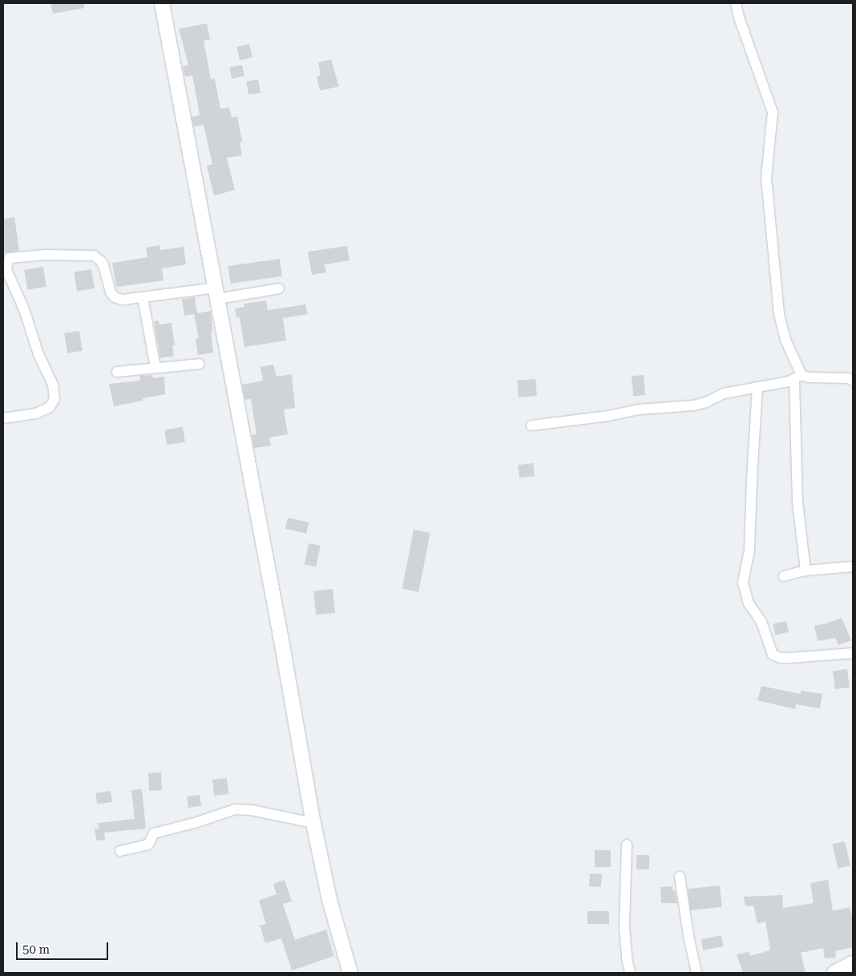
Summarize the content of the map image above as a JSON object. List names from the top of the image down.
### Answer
{
  "scale_bar": "50 m"
}
